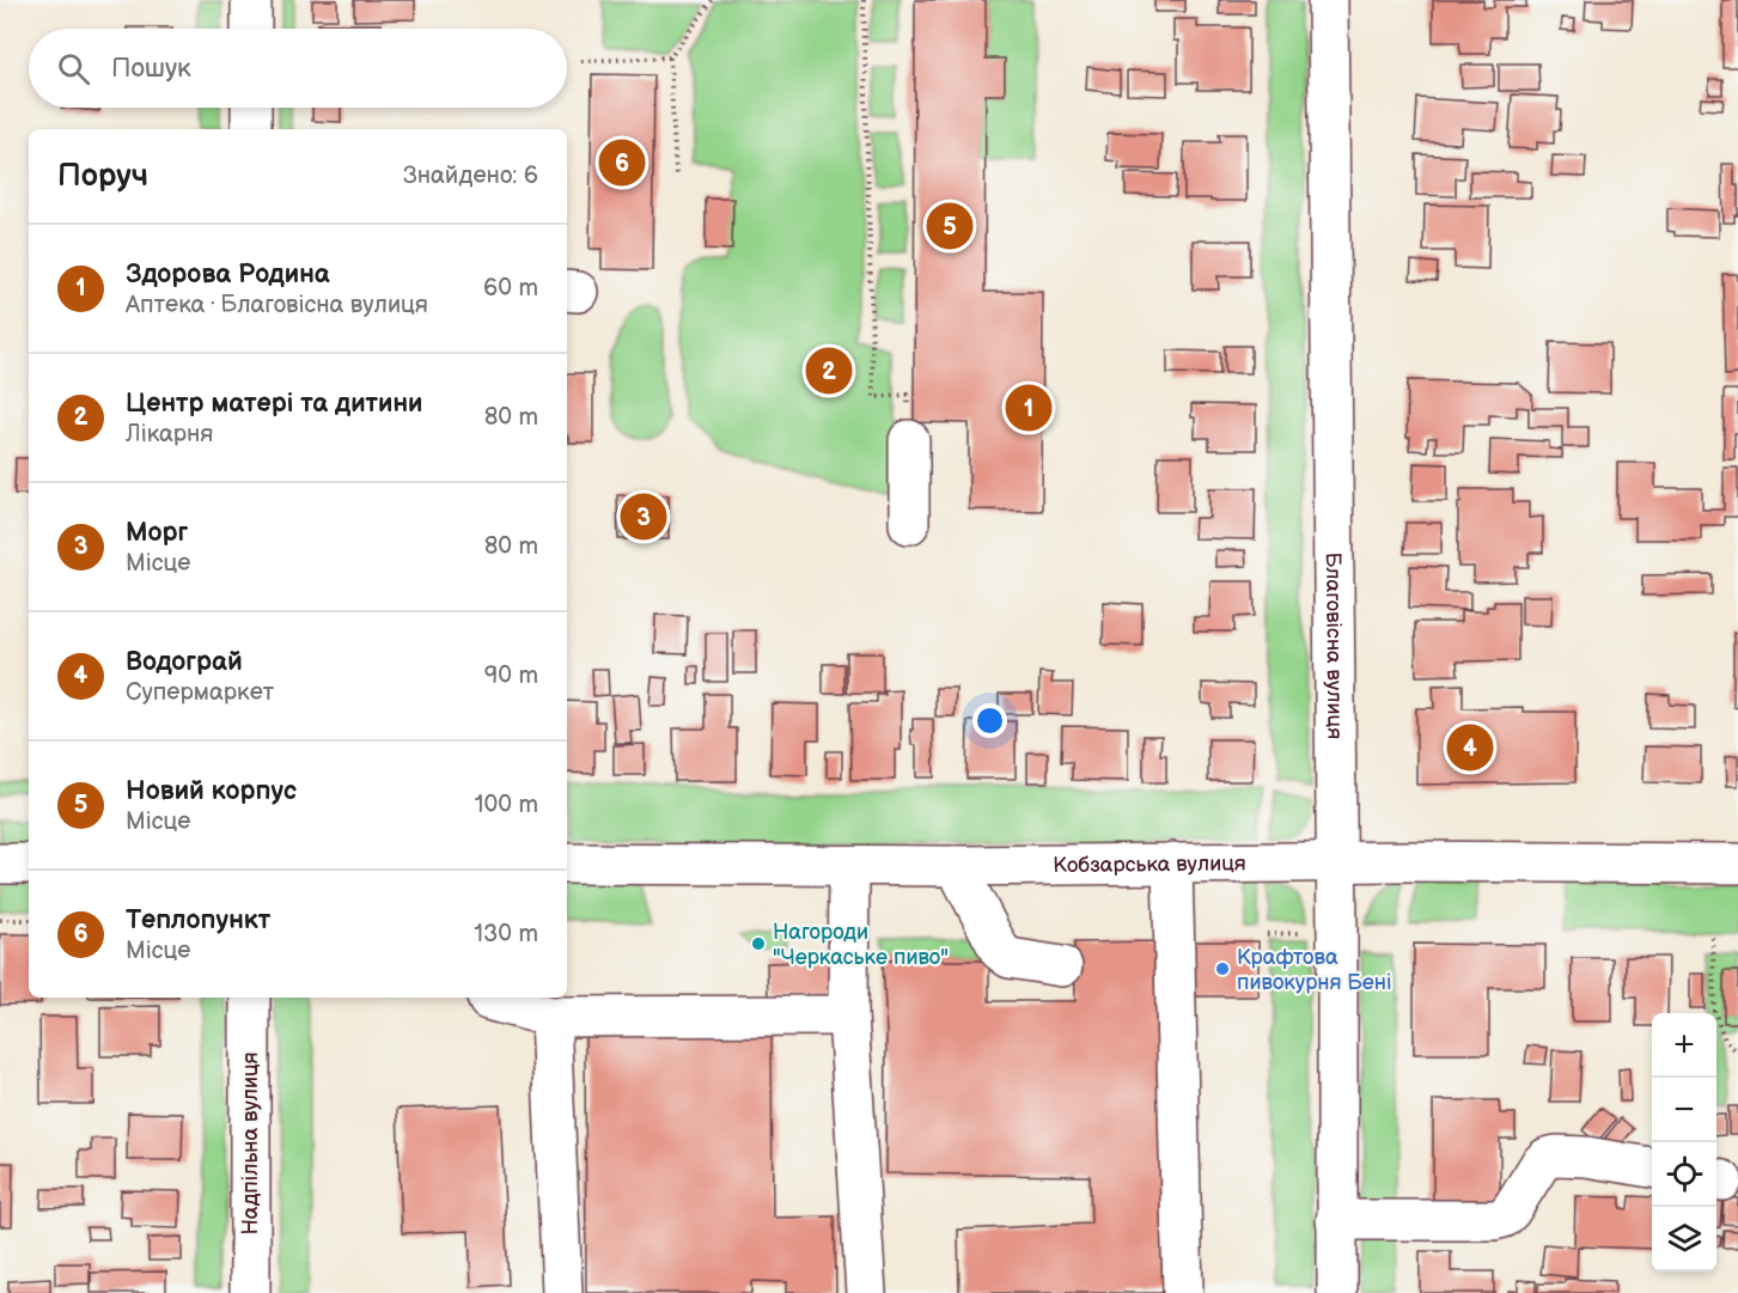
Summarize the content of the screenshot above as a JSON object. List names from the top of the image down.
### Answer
{
  "streets": {
    "main road": ["Благовісна вулиця", "Кобзарська вулиця", "Надпільна вулиця"]
  },
  "crossings": [
    ["Благовісна вулиця", "Кобзарська вулиця"]
  ],
  "places": ["Нагороди \"Черкаське пиво\"", "Крафтова пивокурня Бені"],
  "page": {
    "search": "Пошук",
    "heading": ["Поруч", "Знайдено: 6"],
    "pins": [
      "6",
      "5",
      "2",
      "1",
      "3",
      "4"
    ],
    "list": [
      {
        "mark": "1",
        "name": "Здорова Родина",
        "note": "Аптека · Благовісна вулиця",
        "value": "60 m"
      },
      {
        "mark": "2",
        "name": "Центр матері та дитини",
        "note": "Лікарня",
        "value": "80 m"
      },
      {
        "mark": "3",
        "name": "Морг",
        "note": "Місце",
        "value": "80 m"
      },
      {
        "mark": "4",
        "name": "Водограй",
        "note": "Супермаркет",
        "value": "90 m"
      },
      {
        "mark": "5",
        "name": "Новий корпус",
        "note": "Місце",
        "value": "100 m"
      },
      {
        "mark": "6",
        "name": "Теплопункт",
        "note": "Місце",
        "value": "130 m"
      }
    ],
    "map_buttons": ["+", "−"]
  }
}
